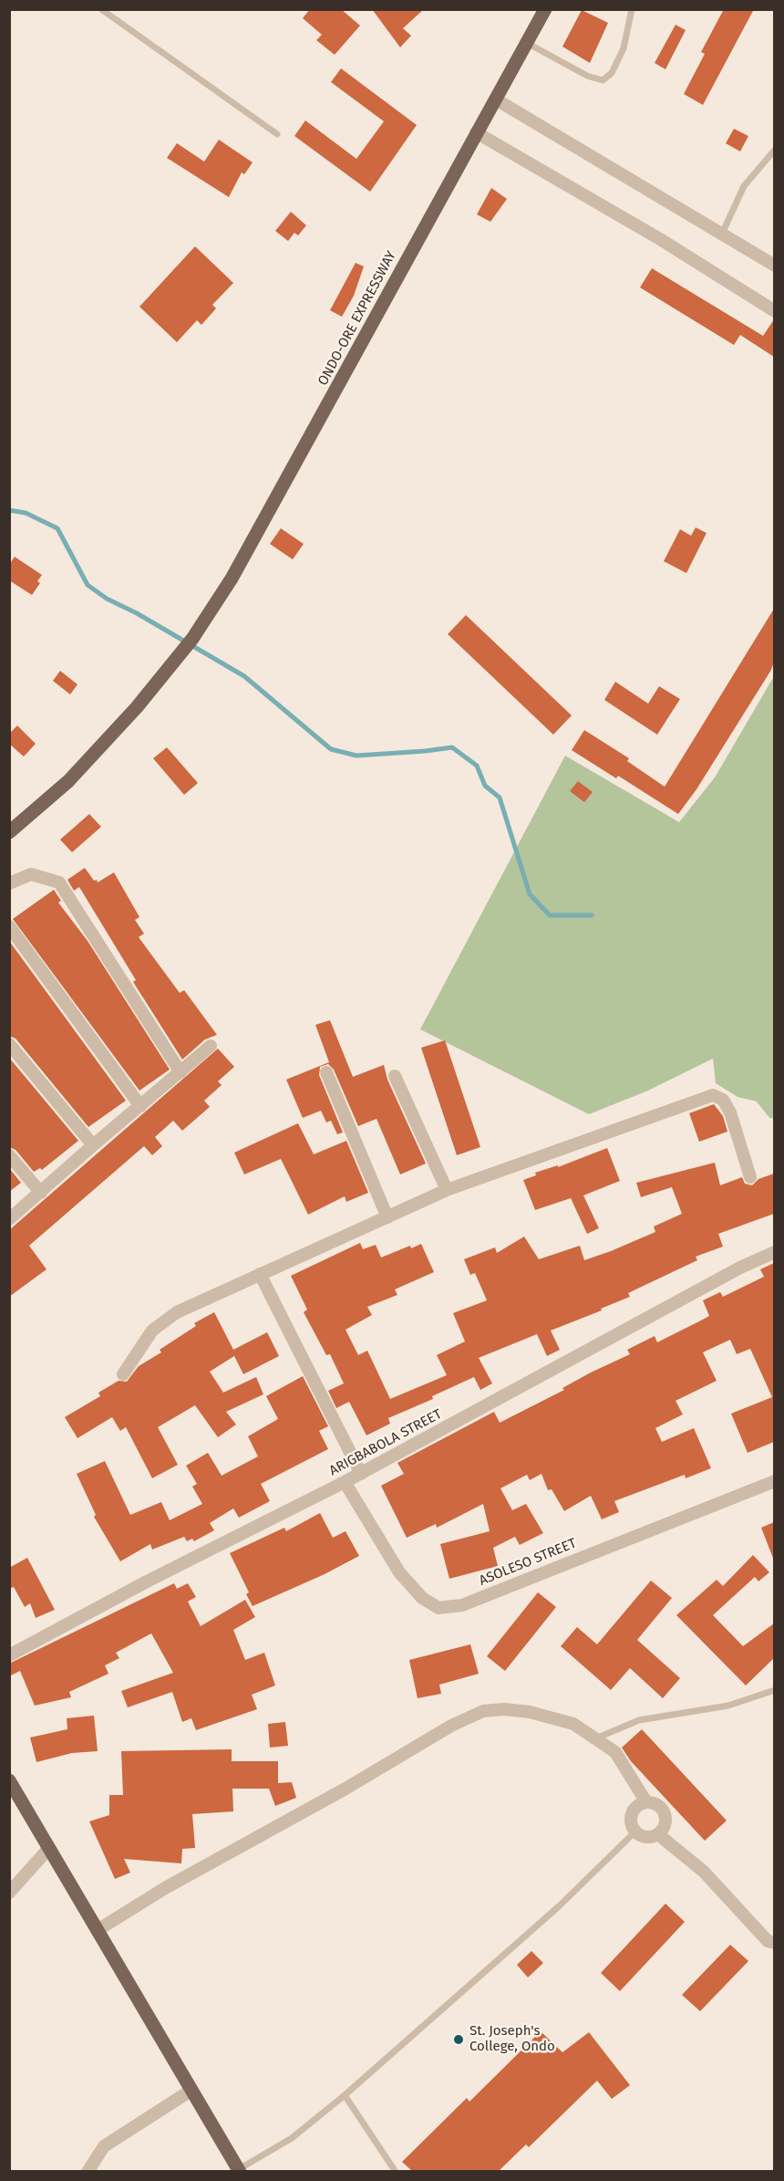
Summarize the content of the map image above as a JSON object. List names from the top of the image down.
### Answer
{
  "streets": {
    "main road": ["ONDO-ORE EXPRESSWAY"],
    "street": ["ARIGBABOLA STREET", "ASOLESO STREET"]
  },
  "crossings": [
    ["ARIGBABOLA STREET", "ASOLESO STREET"]
  ],
  "places": ["St. Joseph's College, Ondo"]
}
